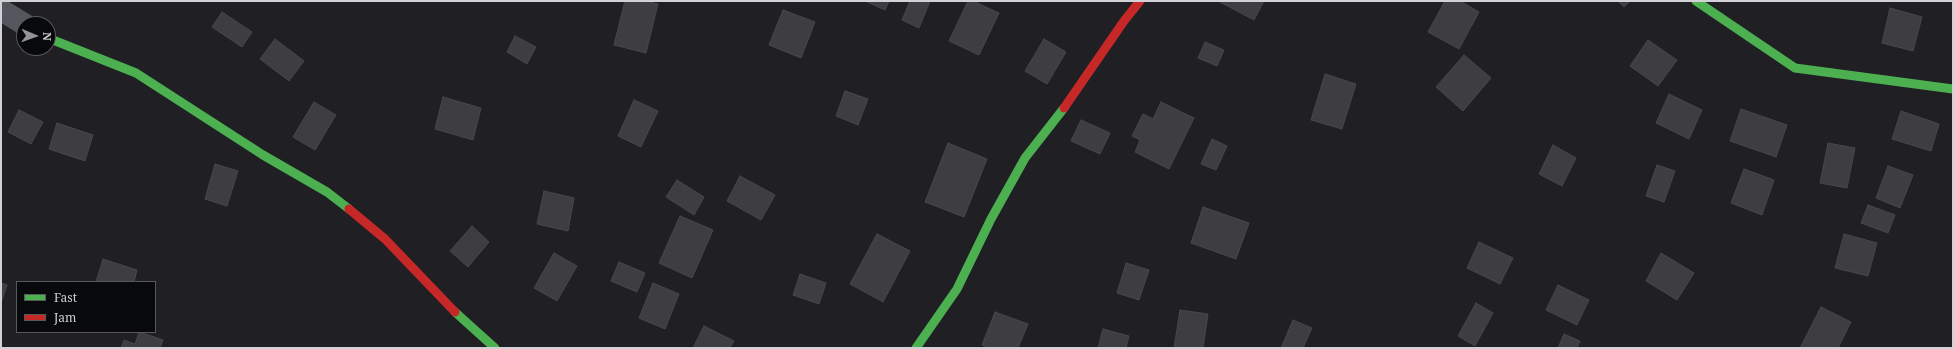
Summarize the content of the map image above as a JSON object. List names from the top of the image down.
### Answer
{
  "legend": ["Fast", "Jam"],
  "north": "right"
}
